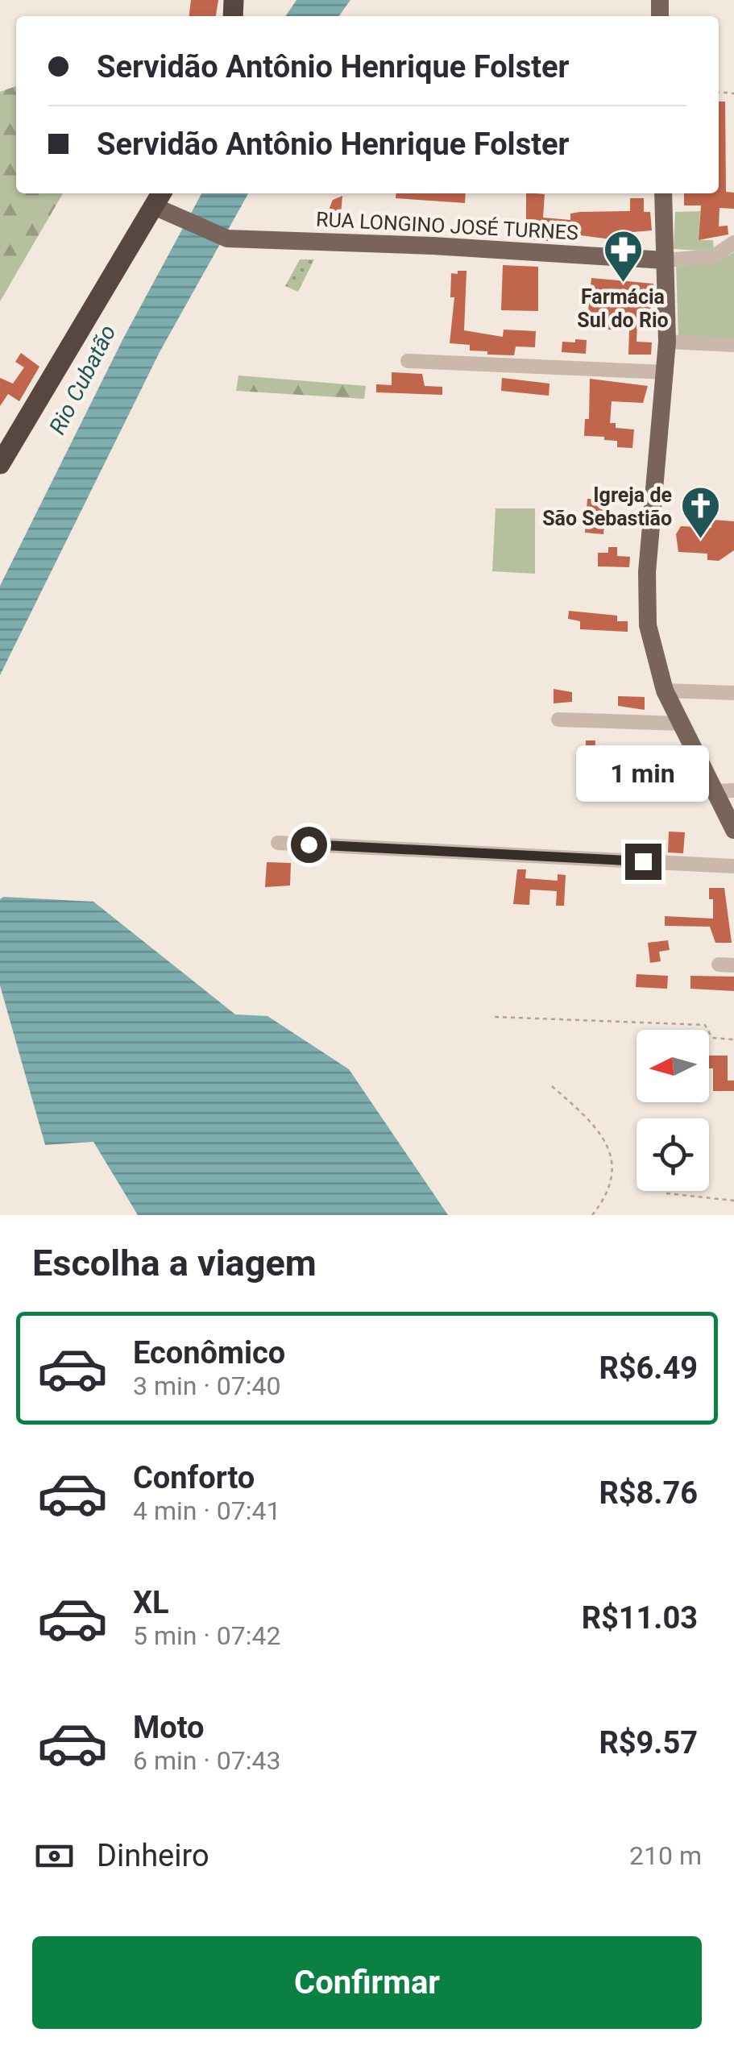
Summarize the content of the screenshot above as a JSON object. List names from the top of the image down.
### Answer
{
  "streets": {
    "main road": ["RUA LONGINO JOSÉ TURNES"]
  },
  "water": ["Rio Cubatão"],
  "places": {
    "pharmacy": ["Farmácia Sul do Rio"],
    "church": ["Igreja de São Sebastião"]
  },
  "north": "left",
  "page": {
    "banner": ["Servidão Antônio Henrique Folster", "Servidão Antônio Henrique Folster"],
    "bubble": "1 min",
    "heading": "Escolha a viagem",
    "list": [
      {
        "name": "Econômico",
        "note": "3 min · 07:40",
        "value": "R$6.49"
      },
      {
        "name": "Conforto",
        "note": "4 min · 07:41",
        "value": "R$8.76"
      },
      {
        "name": "XL",
        "note": "5 min · 07:42",
        "value": "R$11.03"
      },
      {
        "name": "Moto",
        "note": "6 min · 07:43",
        "value": "R$9.57"
      }
    ],
    "pay": ["Dinheiro", "210 m"],
    "buttons": "Confirmar"
  }
}
